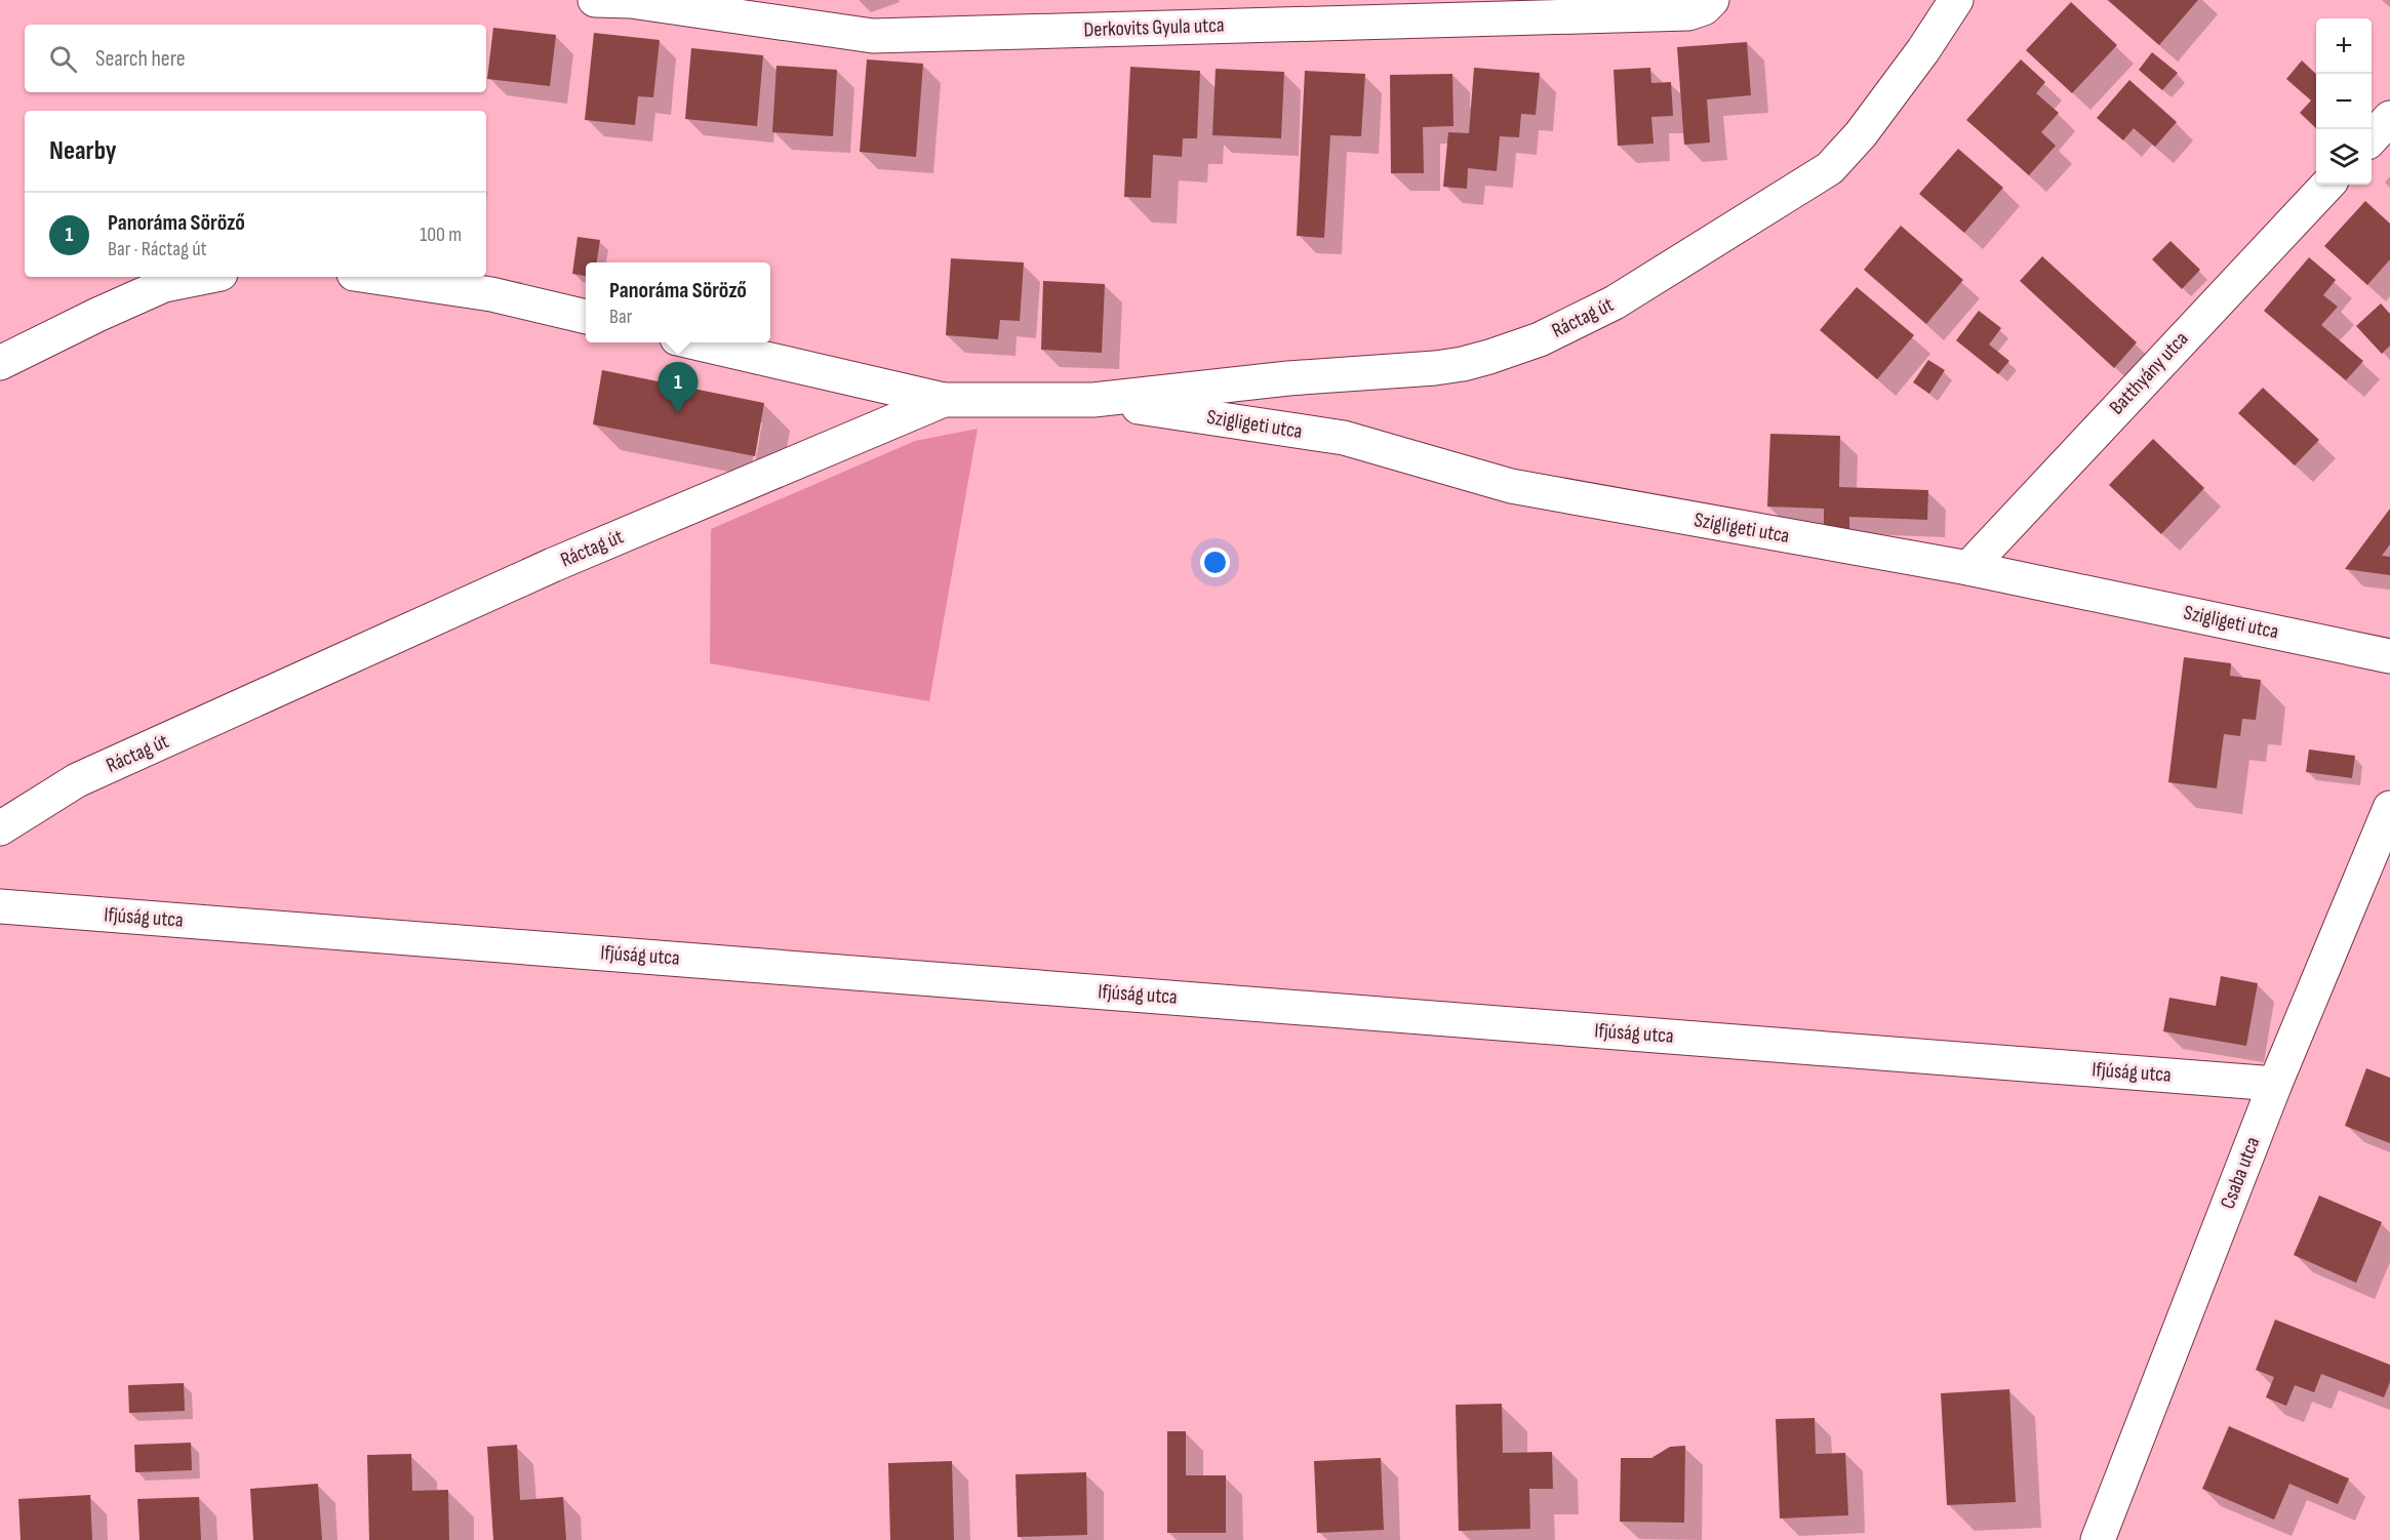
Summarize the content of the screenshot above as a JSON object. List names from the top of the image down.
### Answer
{
  "streets": {
    "street": [
      "Derkovits Gyula utca",
      "Ráctag út",
      "Batthyány utca",
      "Szigligeti utca",
      "Ifjúság utca",
      "Csaba utca"
    ]
  },
  "crossings": [
    ["Ráctag út", "Szigligeti utca"],
    ["Batthyány utca", "Szigligeti utca"],
    ["Ifjúság utca", "Csaba utca"]
  ],
  "page": {
    "map_buttons": ["+", "−"],
    "search": "Search here",
    "heading": "Nearby",
    "list": [
      {
        "mark": "1",
        "name": "Panoráma Söröző",
        "note": "Bar · Ráctag út",
        "value": "100 m"
      }
    ],
    "popup": ["Panoráma Söröző", "Bar"],
    "pins": "1"
  }
}
